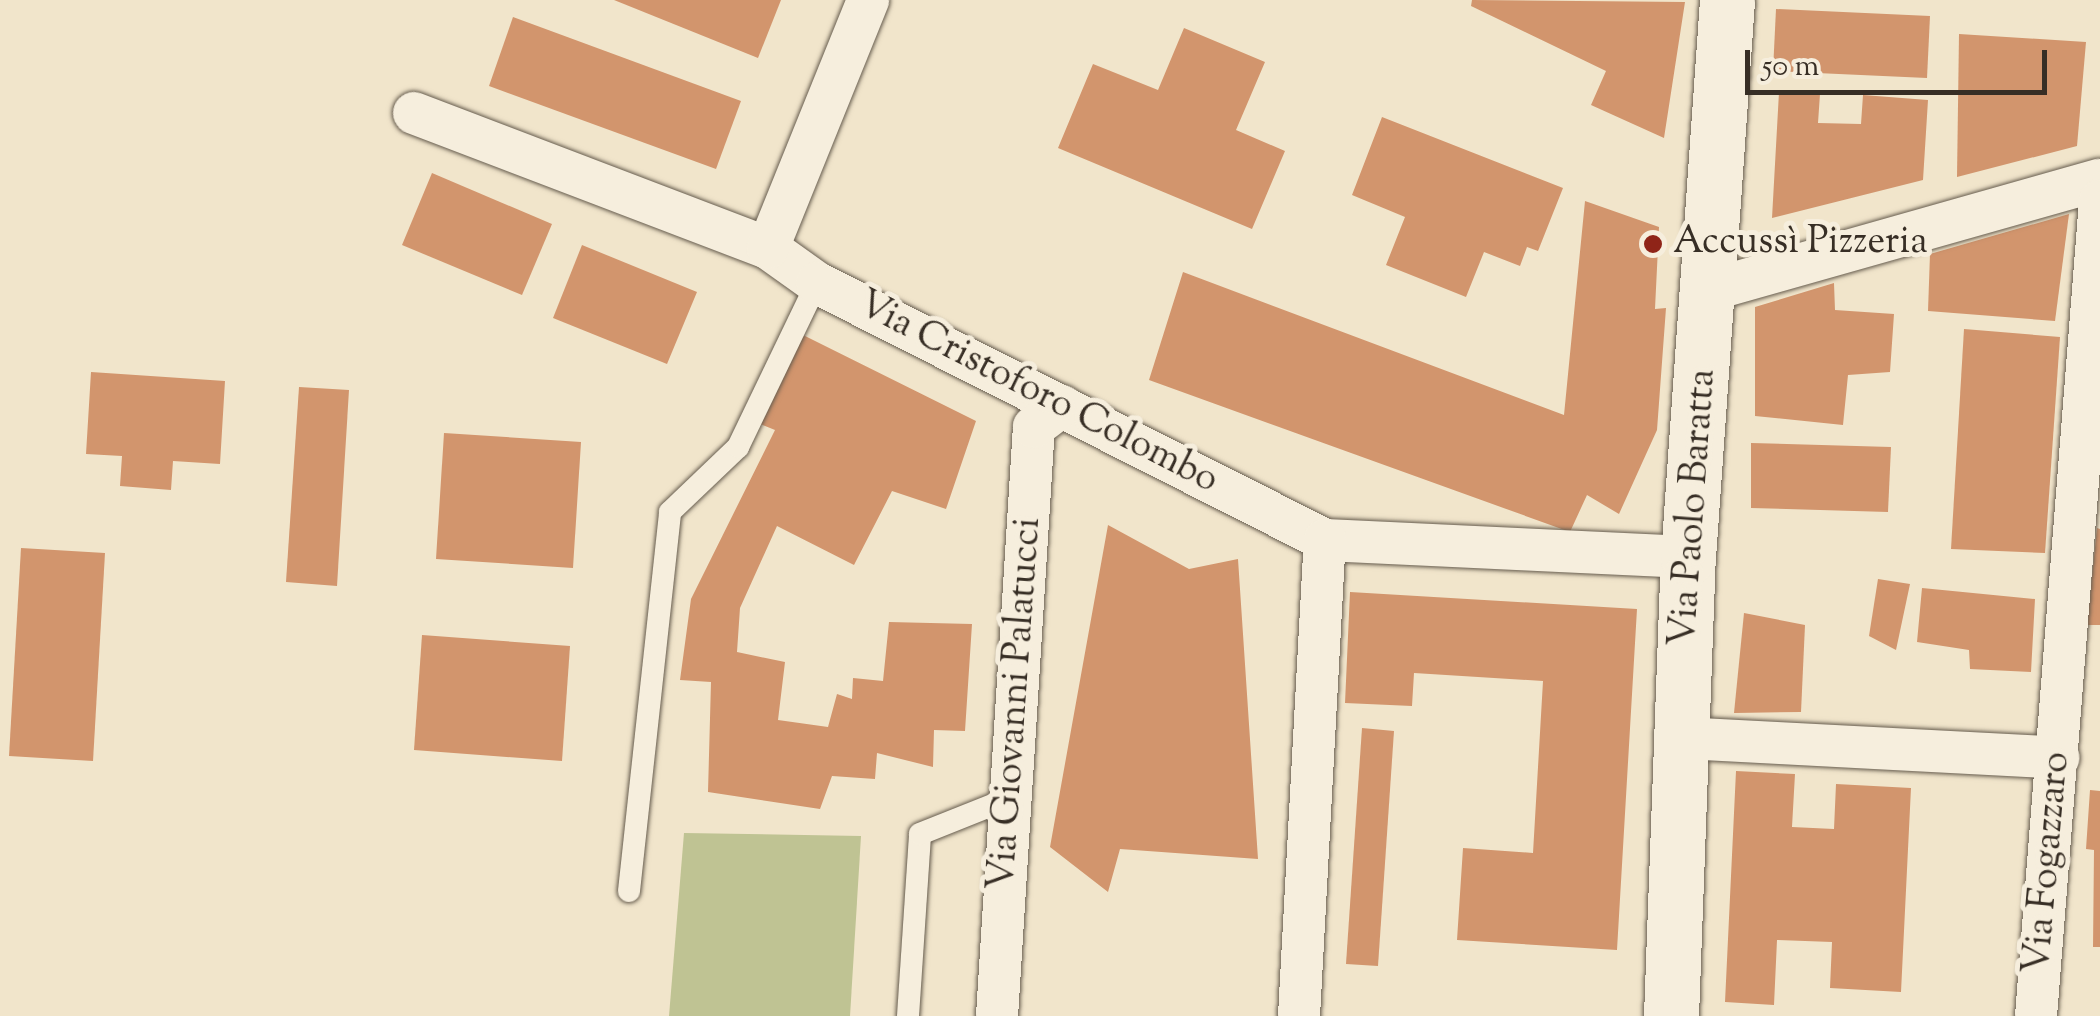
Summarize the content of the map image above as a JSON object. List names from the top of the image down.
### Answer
{
  "streets": {
    "main road": ["Via Paolo Baratta"],
    "street": ["Via Cristoforo Colombo", "Via Giovanni Palatucci", "Via Fogazzaro"]
  },
  "crossings": [
    ["Via Cristoforo Colombo", "Via Paolo Baratta"],
    ["Via Cristoforo Colombo", "Via Giovanni Palatucci"]
  ],
  "places": ["Accussì Pizzeria"],
  "scale_bar": "50 m"
}
